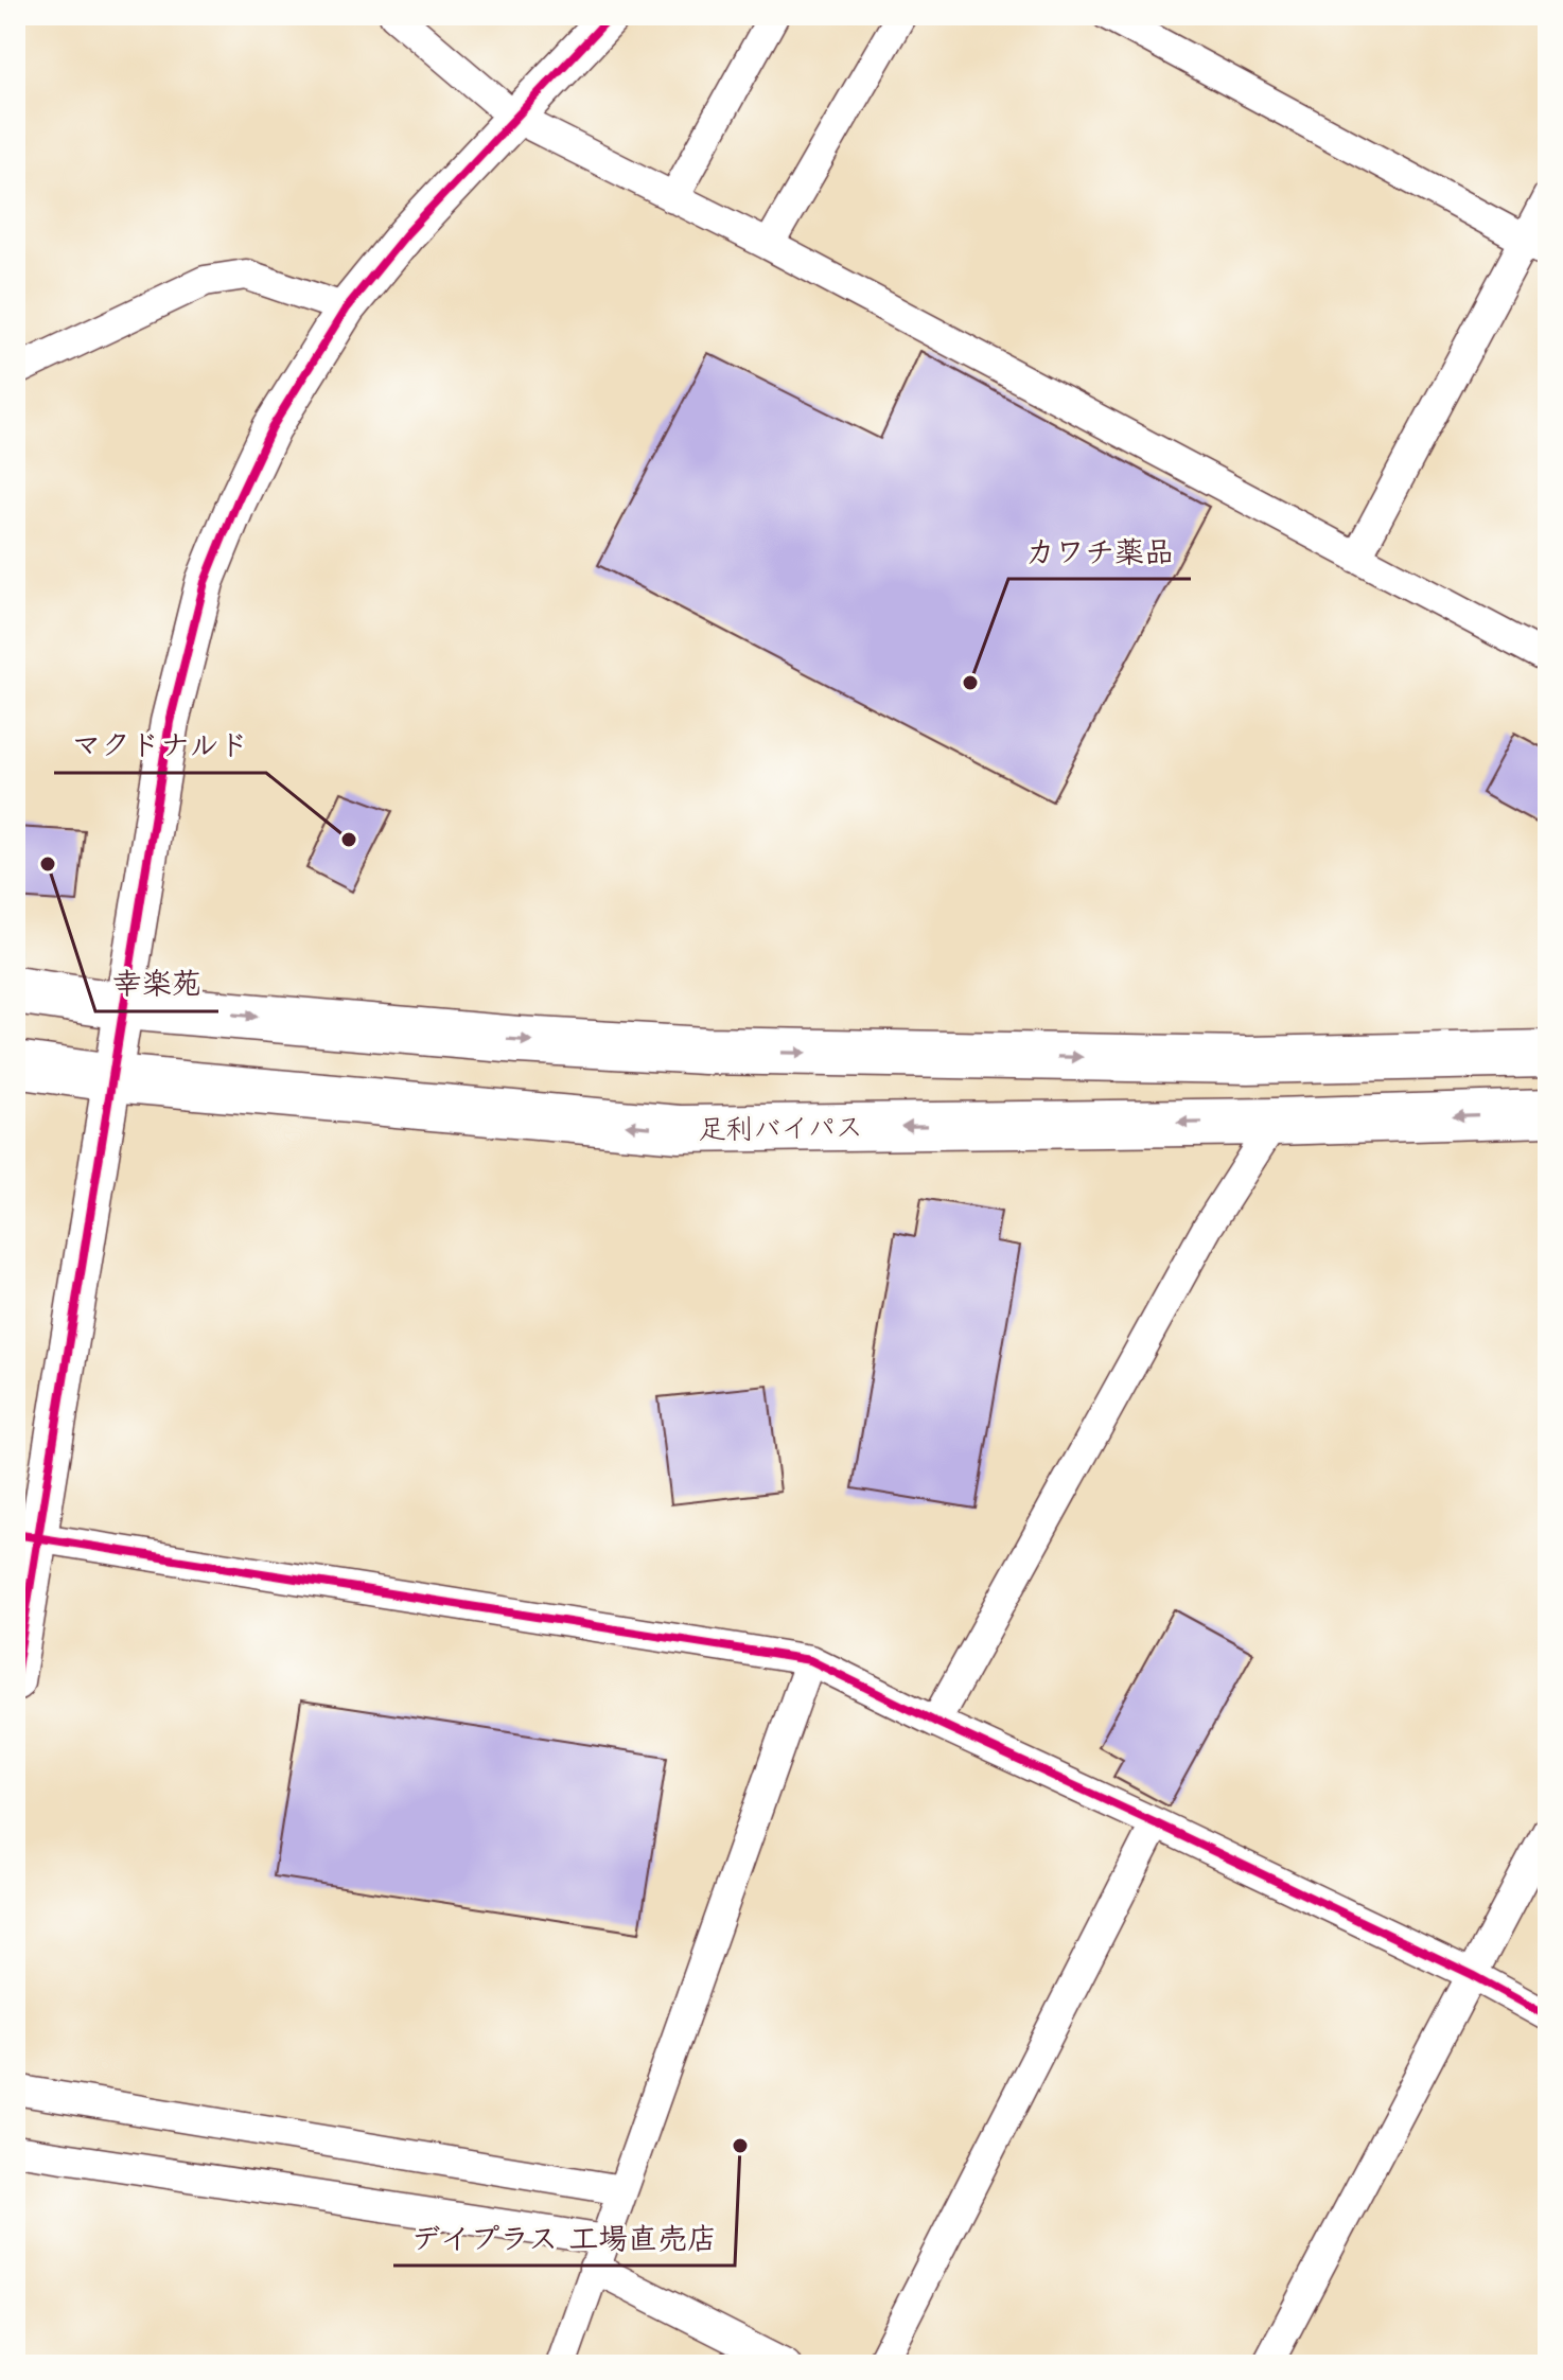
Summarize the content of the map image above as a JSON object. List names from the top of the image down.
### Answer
{
  "streets": {
    "highway": ["足利バイパス"]
  },
  "places": [
    "カワチ薬品",
    "マクドナルド",
    "幸楽苑",
    "デイプラス 工場直売店"
  ]
}
